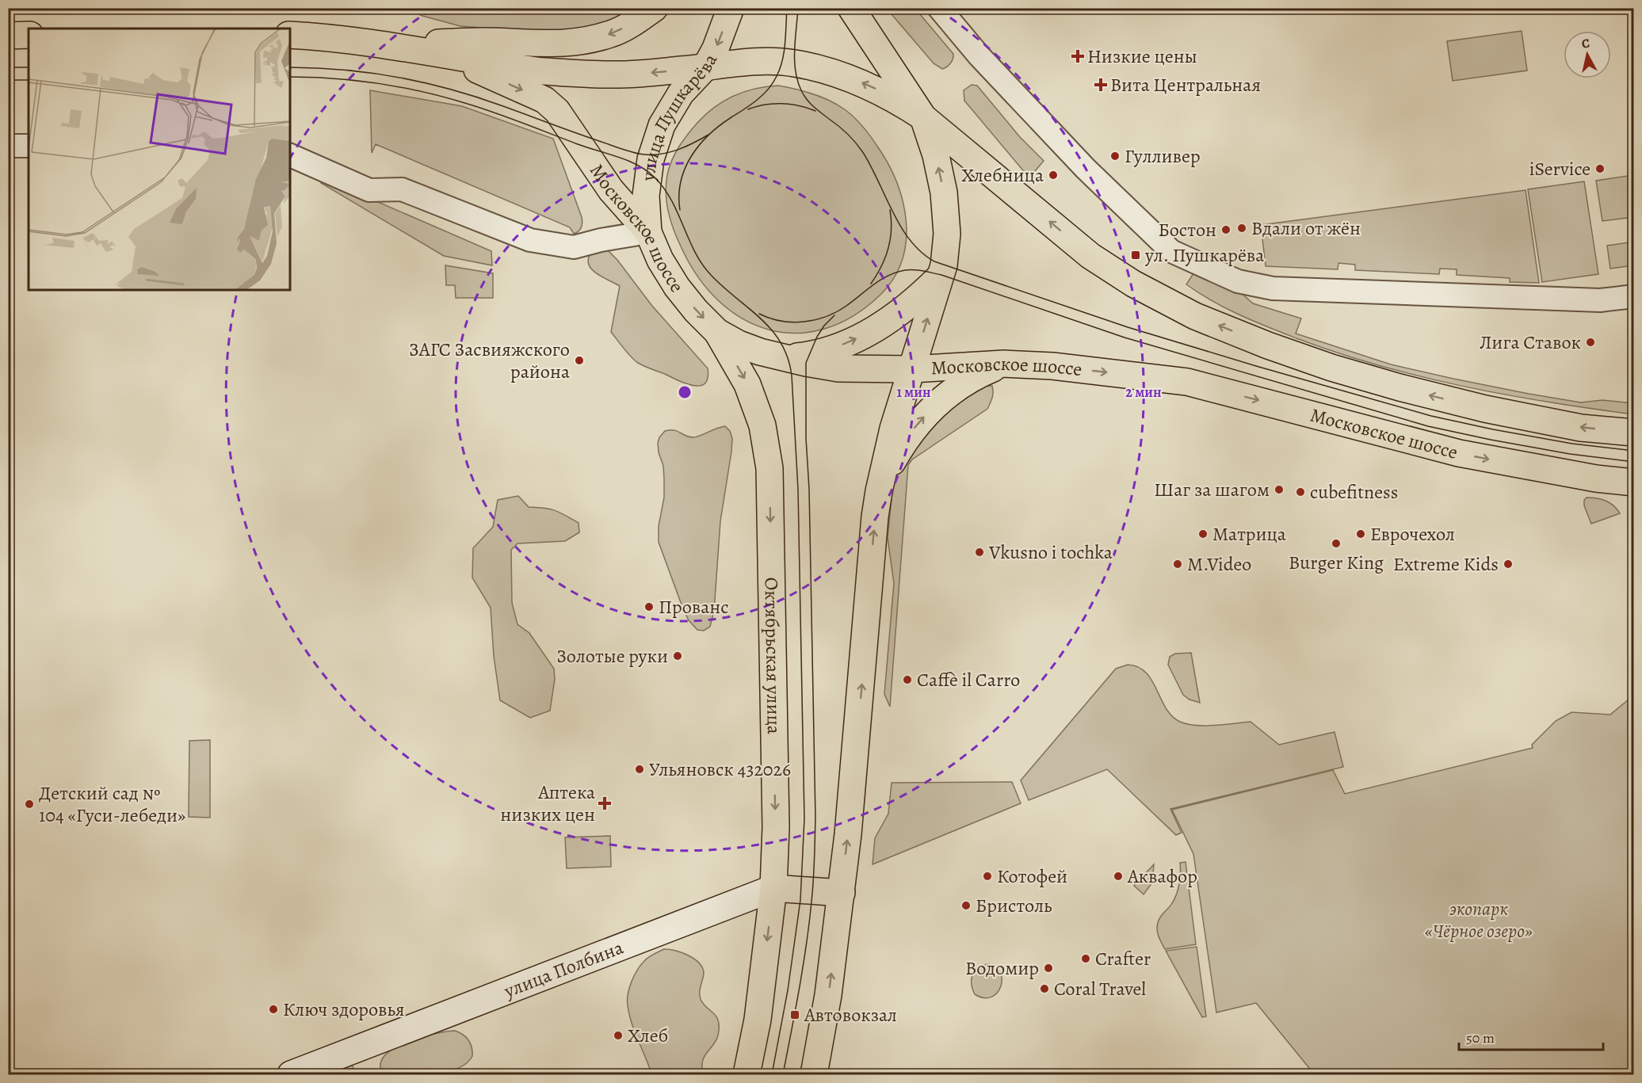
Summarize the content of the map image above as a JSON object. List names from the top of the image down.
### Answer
{
  "streets": {
    "main road": [
      "улица Пушкарёва",
      "Московское шоссе",
      "Октябрьская улица",
      "улица Полбина"
    ]
  },
  "crossings": [
    ["улица Пушкарёва", "Московское шоссе"],
    ["Московское шоссе", "Октябрьская улица"],
    ["Октябрьская улица", "улица Полбина"]
  ],
  "parks": ["экопарк «Чёрное озеро»"],
  "places": {
    "health": ["Низкие цены", "Вита Центральная", "Аптека низких цен"],
    "other": [
      "Гулливер",
      "iService",
      "Хлебница",
      "Вдали от жён",
      "Бостон",
      "Лига Ставок",
      "ЗАГС Засвияжского района",
      "Шаг за шагом",
      "cubefitness",
      "Матрица",
      "Еврочехол",
      "Burger King",
      "Vkusno i tochka",
      "M.Video",
      "Extreme Kids",
      "Прованс",
      "Золотые руки",
      "Caffè il Carro",
      "Ульяновск 432026",
      "Детский сад № 104 «Гуси-лебеди»",
      "Котофей",
      "Аквафор",
      "Бристоль",
      "Crafter",
      "Водомир",
      "Coral Travel",
      "Ключ здоровья",
      "Хлеб"
    ],
    "transit": ["ул. Пушкарёва", "Автовокзал"]
  },
  "scale_bar": "50 m",
  "north": "top",
  "rings": ["1 мин", "2 мин"]
}
